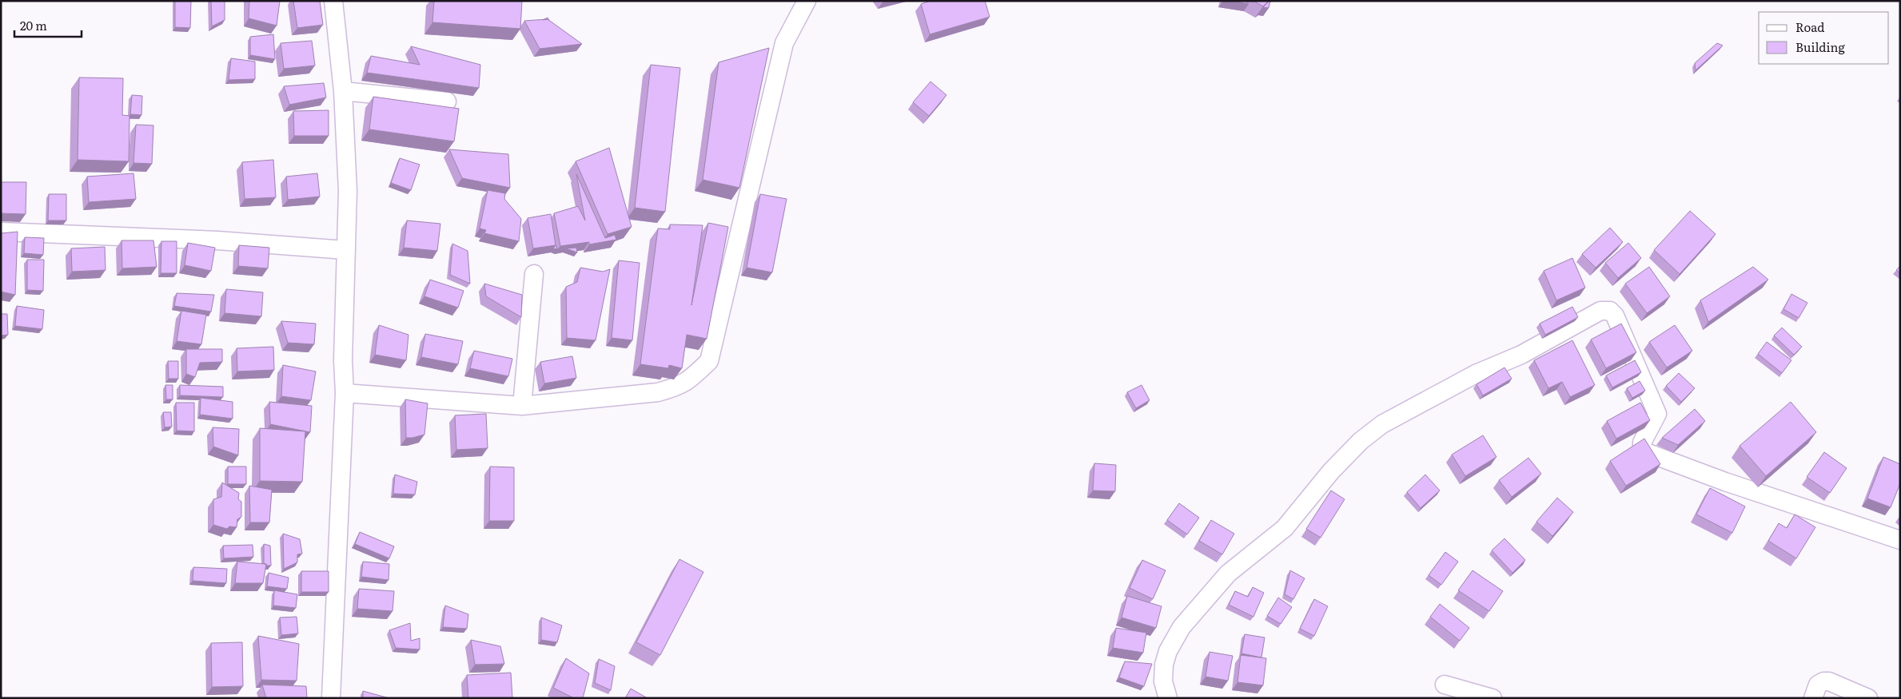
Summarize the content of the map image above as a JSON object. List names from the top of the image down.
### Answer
{
  "legend": ["Road", "Building"],
  "scale_bar": "20 m"
}
